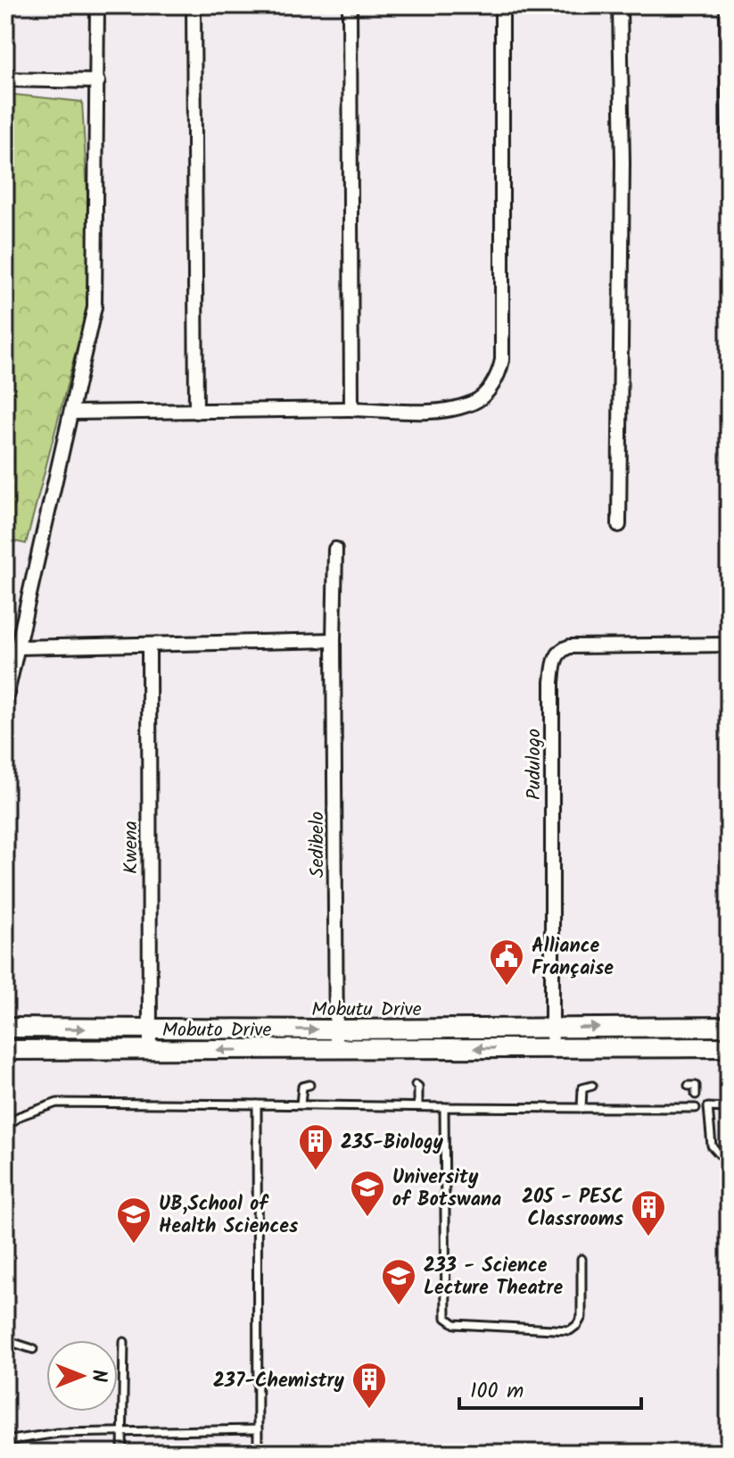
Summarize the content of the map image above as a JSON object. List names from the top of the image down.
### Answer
{
  "streets": {
    "main road": ["Mobutu Drive", "Mobuto Drive"],
    "street": ["Pudulogo", "Sedibelo", "Kwena"]
  },
  "crossings": [
    ["Pudulogo", "Mobutu Drive"],
    ["Pudulogo", "Mobuto Drive"],
    ["Sedibelo", "Mobutu Drive"],
    ["Sedibelo", "Mobuto Drive"],
    ["Kwena", "Mobutu Drive"],
    ["Kwena", "Mobuto Drive"]
  ],
  "one_way": ["Mobutu Drive", "Mobuto Drive"],
  "places": {
    "public building": ["Alliance Française"],
    "building": ["235-Biology", "205 - PESC Classrooms", "237-Chemistry"],
    "school or university": ["University of Botswana", "UB,School of Health Sciences", "233 - Science Lecture Theatre"]
  },
  "scale_bar": "100 m",
  "north": "right"
}
